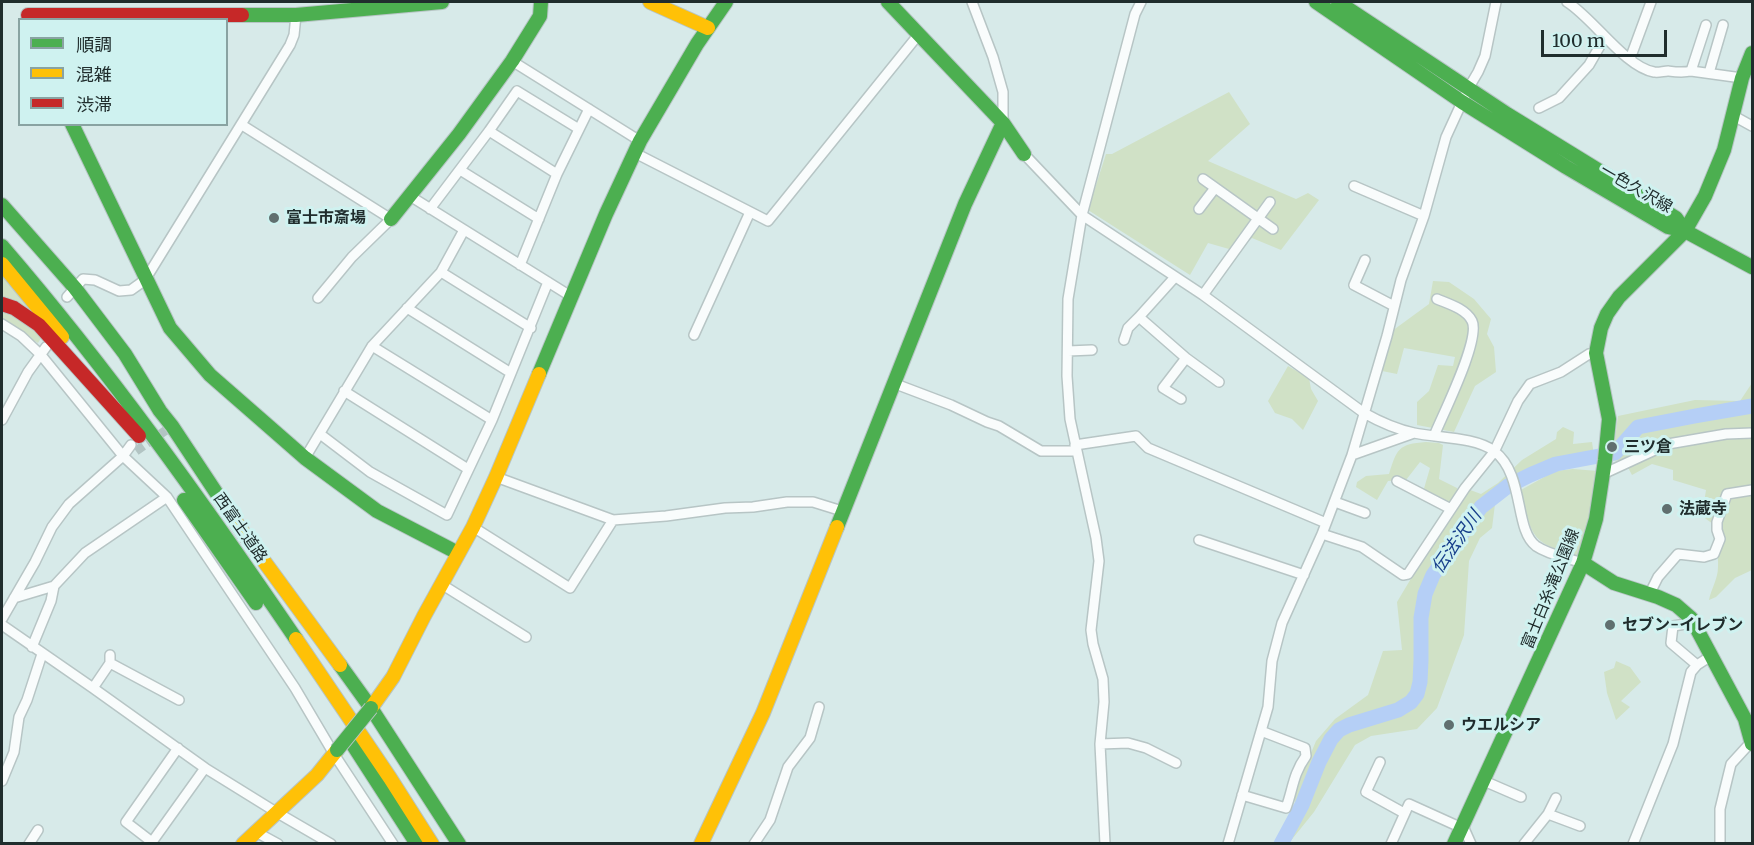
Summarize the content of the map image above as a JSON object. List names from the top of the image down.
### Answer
{
  "streets": {
    "main road": ["一色久沢線", "西富士道路", "富士白糸滝公園線"]
  },
  "crossings": [
    ["一色久沢線", "富士白糸滝公園線"]
  ],
  "water": ["伝法沢川"],
  "places": [
    "富士市斎場",
    "三ツ倉",
    "法蔵寺",
    "セブン-イレブン",
    "ウエルシア"
  ],
  "legend": ["順調", "混雑", "渋滞"],
  "scale_bar": "100 m"
}
